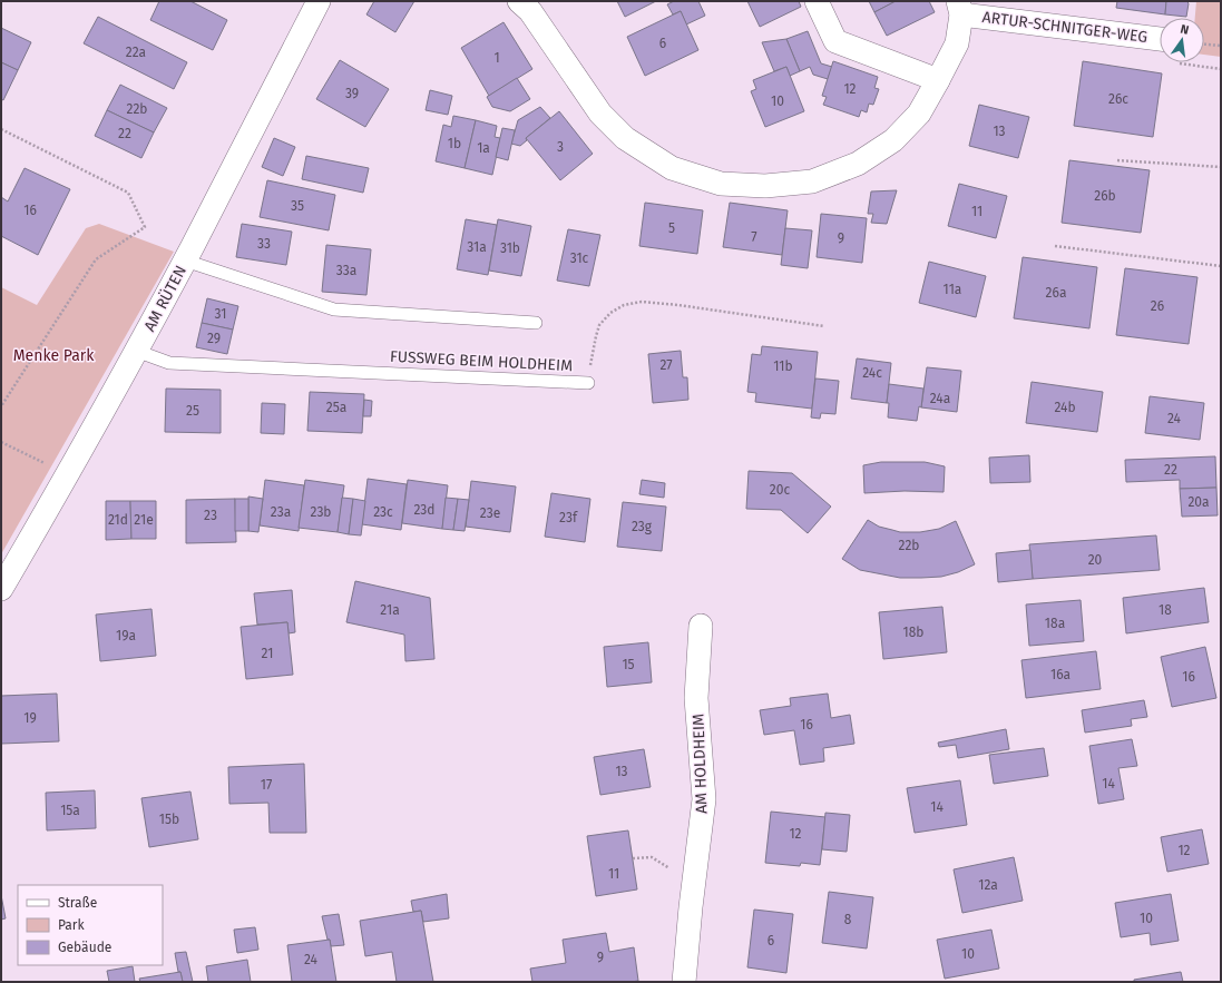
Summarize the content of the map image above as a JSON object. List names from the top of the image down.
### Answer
{
  "streets": {
    "street": ["ARTUR-SCHNITGER-WEG", "AM RÜTEN", "AM HOLDHEIM"],
    "lane": ["FUSSWEG BEIM HOLDHEIM"]
  },
  "crossings": [
    ["AM RÜTEN", "FUSSWEG BEIM HOLDHEIM"]
  ],
  "parks": ["Menke Park"],
  "house_numbers": [
    "6",
    "22a",
    "1",
    "12",
    "39",
    "26c",
    "10",
    "22b",
    "13",
    "22",
    "1b",
    "3",
    "1a",
    "26b",
    "35",
    "16",
    "11",
    "5",
    "7",
    "9",
    "33",
    "31a",
    "31b",
    "31c",
    "33a",
    "11a",
    "26a",
    "26",
    "31",
    "29",
    "27",
    "11b",
    "24c",
    "24a",
    "25a",
    "24b",
    "25",
    "24",
    "22",
    "20c",
    "20a",
    "23d",
    "23a",
    "23b",
    "23c",
    "23e",
    "23",
    "23f",
    "21d",
    "21e",
    "23g",
    "22b",
    "20",
    "21a",
    "18",
    "18a",
    "18b",
    "19a",
    "21",
    "15",
    "16a",
    "16",
    "19",
    "16",
    "13",
    "14",
    "17",
    "14",
    "15a",
    "15b",
    "12",
    "12",
    "11",
    "12a",
    "10",
    "8",
    "6",
    "10",
    "9",
    "24"
  ],
  "legend": ["Straße", "Park", "Gebäude"],
  "north": "top"
}
